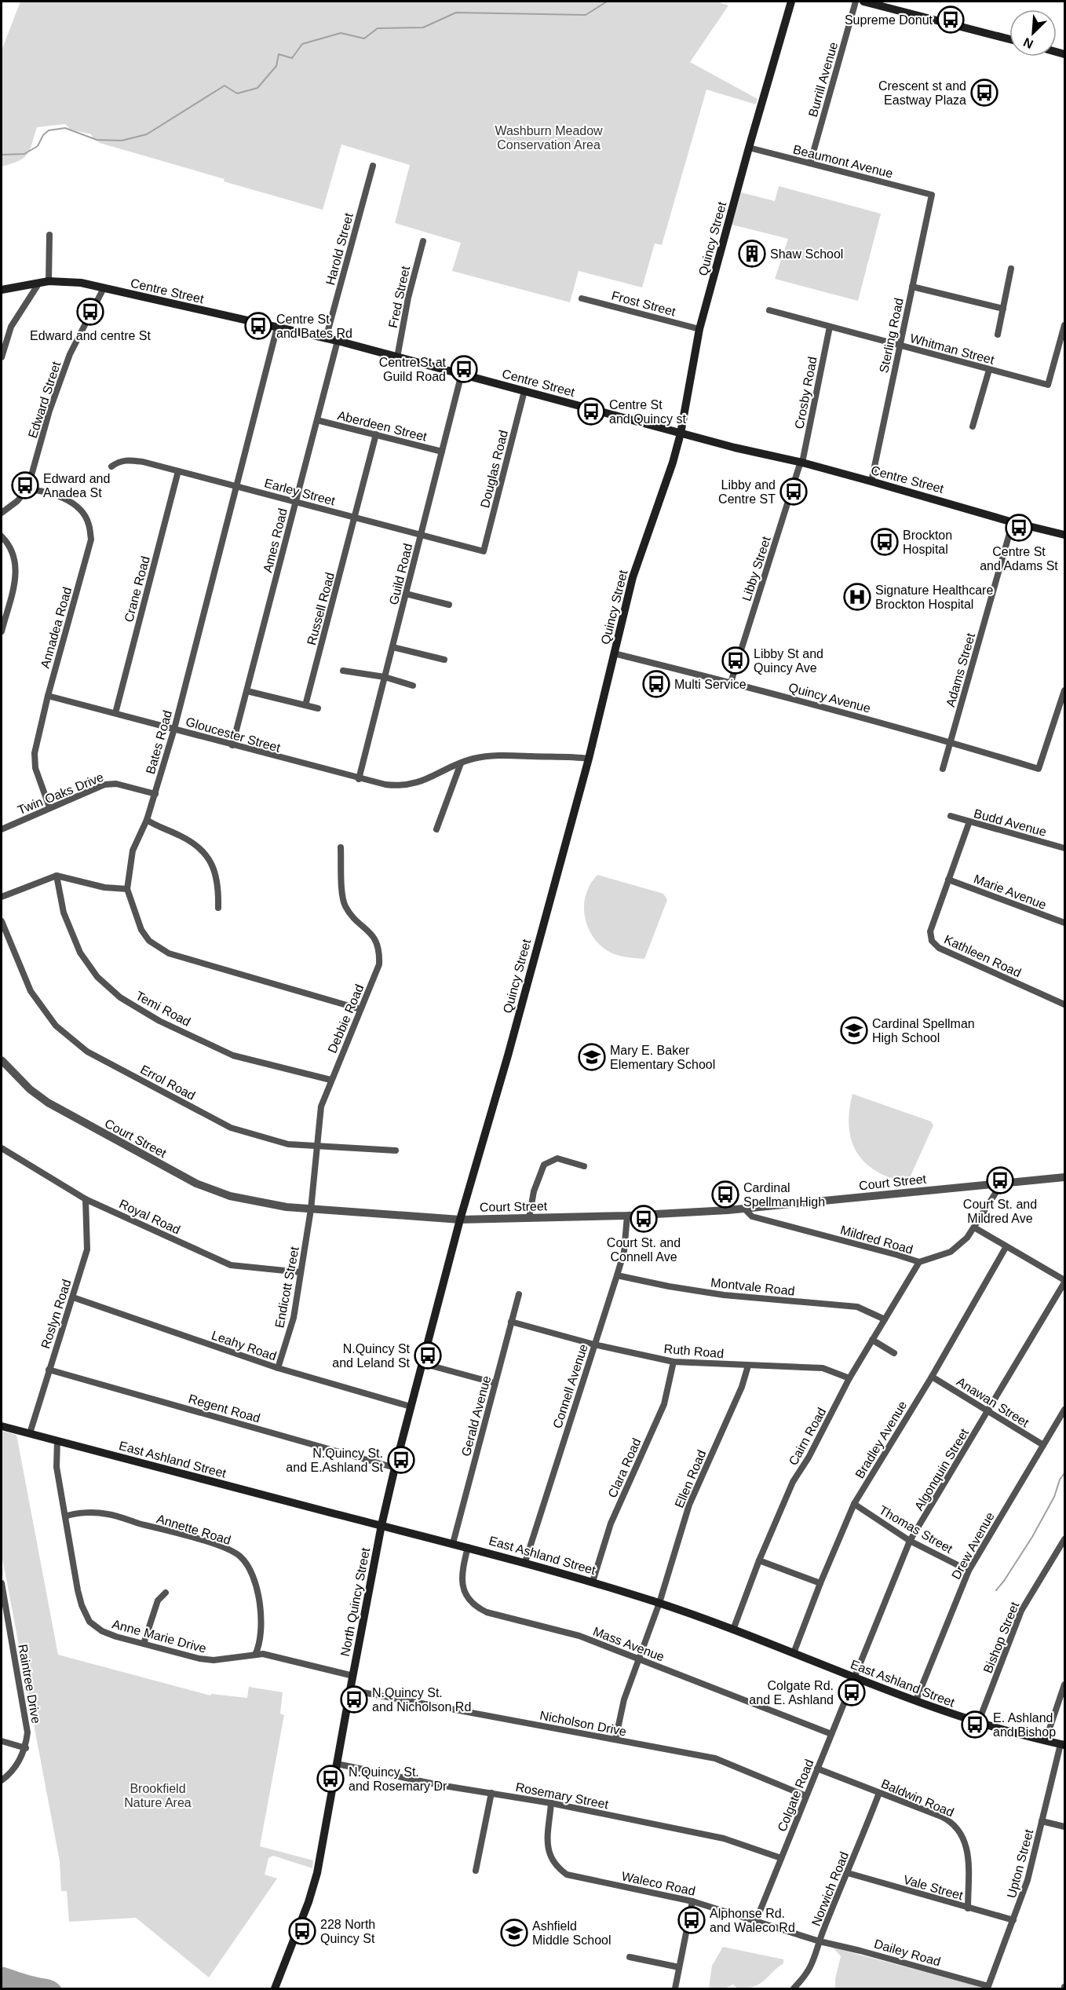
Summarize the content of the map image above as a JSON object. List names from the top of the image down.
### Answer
{
  "streets": {
    "main road": [
      "Quincy Street",
      "Centre Street",
      "East Ashland Street",
      "North Quincy Street"
    ],
    "street": [
      "Burrill Avenue",
      "Beaumont Avenue",
      "Harold Street",
      "Fred Street",
      "Frost Street",
      "Sterling Road",
      "Whitman Street",
      "Crosby Road",
      "Edward Street",
      "Aberdeen Street",
      "Douglas Road",
      "Earley Street",
      "Ames Road",
      "Libby Street",
      "Guild Road",
      "Crane Road",
      "Russell Road",
      "Annadea Road",
      "Adams Street",
      "Quincy Avenue",
      "Gloucester Street",
      "Bates Road",
      "Twin Oaks Drive",
      "Budd Avenue",
      "Marie Avenue",
      "Kathleen Road",
      "Temi Road",
      "Debbie Road",
      "Errol Road",
      "Court Street",
      "Royal Road",
      "Mildred Road",
      "Montvale Road",
      "Endicott Street",
      "Roslyn Road",
      "Leahy Road",
      "Ruth Road",
      "Connell Avenue",
      "Anawan Street",
      "Regent Road",
      "Gerald Avenue",
      "Cairn Road",
      "Bradley Avenue",
      "Clara Road",
      "Algonquin Street",
      "Ellen Road",
      "Annette Road",
      "Thomas Street",
      "Drew Avenue",
      "Anne Marie Drive",
      "Bishop Street",
      "Mass Avenue",
      "Raintree Drive",
      "Nicholson Drive",
      "Rosemary Street",
      "Colgate Road",
      "Baldwin Road",
      "Upton Street",
      "Waleco Road",
      "Vale Street",
      "Norwich Road",
      "Dailey Road"
    ]
  },
  "crossings": [
    ["Burrill Avenue", "Beaumont Avenue"],
    ["Beaumont Avenue", "Quincy Street"],
    ["Beaumont Avenue", "Sterling Road"],
    ["Quincy Street", "Centre Street"],
    ["Quincy Street", "Frost Street"],
    ["Quincy Street", "Quincy Avenue"],
    ["Quincy Street", "Gloucester Street"],
    ["Quincy Street", "Court Street"],
    ["Quincy Street", "North Quincy Street"],
    ["Harold Street", "Centre Street"],
    ["Centre Street", "Fred Street"],
    ["Centre Street", "Sterling Road"],
    ["Centre Street", "Crosby Road"],
    ["Centre Street", "Edward Street"],
    ["Centre Street", "Douglas Road"],
    ["Centre Street", "Ames Road"],
    ["Centre Street", "Libby Street"],
    ["Centre Street", "Guild Road"],
    ["Centre Street", "Adams Street"],
    ["Centre Street", "Bates Road"],
    ["Sterling Road", "Whitman Street"],
    ["Whitman Street", "Crosby Road"],
    ["Crosby Road", "Libby Street"],
    ["Edward Street", "Annadea Road"],
    ["Aberdeen Street", "Ames Road"],
    ["Aberdeen Street", "Guild Road"],
    ["Aberdeen Street", "Russell Road"],
    ["Douglas Road", "Earley Street"],
    ["Earley Street", "Ames Road"],
    ["Earley Street", "Guild Road"],
    ["Earley Street", "Crane Road"],
    ["Earley Street", "Russell Road"],
    ["Earley Street", "Bates Road"],
    ["Ames Road", "Gloucester Street"],
    ["Libby Street", "Quincy Avenue"],
    ["Guild Road", "Gloucester Street"],
    ["Crane Road", "Gloucester Street"],
    ["Annadea Road", "Gloucester Street"],
    ["Annadea Road", "Twin Oaks Drive"],
    ["Adams Street", "Quincy Avenue"],
    ["Gloucester Street", "Bates Road"],
    ["Bates Road", "Twin Oaks Drive"],
    ["Bates Road", "Debbie Road"],
    ["Budd Avenue", "Kathleen Road"],
    ["Marie Avenue", "Kathleen Road"],
    ["Temi Road", "Debbie Road"],
    ["Debbie Road", "Errol Road"],
    ["Debbie Road", "Court Street"],
    ["Debbie Road", "Endicott Street"],
    ["Court Street", "Mildred Road"],
    ["Court Street", "Endicott Street"],
    ["Court Street", "Connell Avenue"],
    ["Court Street", "North Quincy Street"],
    ["Royal Road", "Endicott Street"],
    ["Royal Road", "Roslyn Road"],
    ["Mildred Road", "Cairn Road"],
    ["Montvale Road", "Connell Avenue"],
    ["Montvale Road", "Cairn Road"],
    ["Endicott Street", "Leahy Road"],
    ["Roslyn Road", "Leahy Road"],
    ["Roslyn Road", "Regent Road"],
    ["Roslyn Road", "East Ashland Street"],
    ["Leahy Road", "North Quincy Street"],
    ["Ruth Road", "Connell Avenue"],
    ["Ruth Road", "Gerald Avenue"],
    ["Ruth Road", "Cairn Road"],
    ["Ruth Road", "Clara Road"],
    ["Ruth Road", "Ellen Road"],
    ["Connell Avenue", "East Ashland Street"],
    ["Anawan Street", "Bradley Avenue"],
    ["Anawan Street", "Algonquin Street"],
    ["Anawan Street", "Drew Avenue"],
    ["Regent Road", "North Quincy Street"],
    ["Gerald Avenue", "East Ashland Street"],
    ["Cairn Road", "East Ashland Street"],
    ["Bradley Avenue", "East Ashland Street"],
    ["Bradley Avenue", "Thomas Street"],
    ["East Ashland Street", "Clara Road"],
    ["East Ashland Street", "Algonquin Street"],
    ["East Ashland Street", "Ellen Road"],
    ["East Ashland Street", "Drew Avenue"],
    ["East Ashland Street", "North Quincy Street"],
    ["East Ashland Street", "Anne Marie Drive"],
    ["East Ashland Street", "Bishop Street"],
    ["East Ashland Street", "Mass Avenue"],
    ["East Ashland Street", "Colgate Road"],
    ["East Ashland Street", "Upton Street"],
    ["Algonquin Street", "Thomas Street"],
    ["Algonquin Street", "Colgate Road"],
    ["Ellen Road", "Mass Avenue"],
    ["Ellen Road", "Nicholson Drive"],
    ["Annette Road", "Anne Marie Drive"],
    ["Thomas Street", "Drew Avenue"],
    ["North Quincy Street", "Anne Marie Drive"],
    ["North Quincy Street", "Nicholson Drive"],
    ["North Quincy Street", "Rosemary Street"],
    ["Mass Avenue", "Colgate Road"],
    ["Nicholson Drive", "Colgate Road"],
    ["Rosemary Street", "Colgate Road"],
    ["Rosemary Street", "Waleco Road"],
    ["Colgate Road", "Baldwin Road"],
    ["Colgate Road", "Waleco Road"],
    ["Baldwin Road", "Vale Street"],
    ["Baldwin Road", "Norwich Road"],
    ["Upton Street", "Vale Street"],
    ["Upton Street", "Dailey Road"],
    ["Waleco Road", "Norwich Road"],
    ["Waleco Road", "Dailey Road"],
    ["Vale Street", "Norwich Road"],
    ["Norwich Road", "Dailey Road"]
  ],
  "parks": ["Washburn Meadow Conservation Area", "Brookfield Nature Area"],
  "places": {
    "bus stop": [
      "Supreme Donut",
      "Crescent st and Eastway Plaza",
      "Edward and centre St",
      "Centre St and Bates Rd",
      "Centre St at Guild Road",
      "Centre St and Quincy st",
      "Edward and Anadea St",
      "Libby and Centre ST",
      "Centre St and Adams St",
      "Brockton Hospital",
      "Libby St and Quincy Ave",
      "Multi Service",
      "Court St. and Mildred Ave",
      "Cardinal Spellman High",
      "Court St. and Connell Ave",
      "N.Quincy St and Leland St",
      "N.Quincy St. and E.Ashland St",
      "Colgate Rd. and E. Ashland",
      "N.Quincy St. and Nicholson Rd",
      "E. Ashland and Bishop",
      "N.Quincy St. and Rosemary Dr",
      "Alphonse Rd. and Waleco Rd",
      "228 North Quincy St"
    ],
    "building": ["Shaw School"],
    "hospital": ["Signature Healthcare Brockton Hospital"],
    "school or university": ["Cardinal Spellman High School", "Mary E. Baker Elementary School", "Ashfield Middle School"]
  },
  "north": "bottom left"
}
